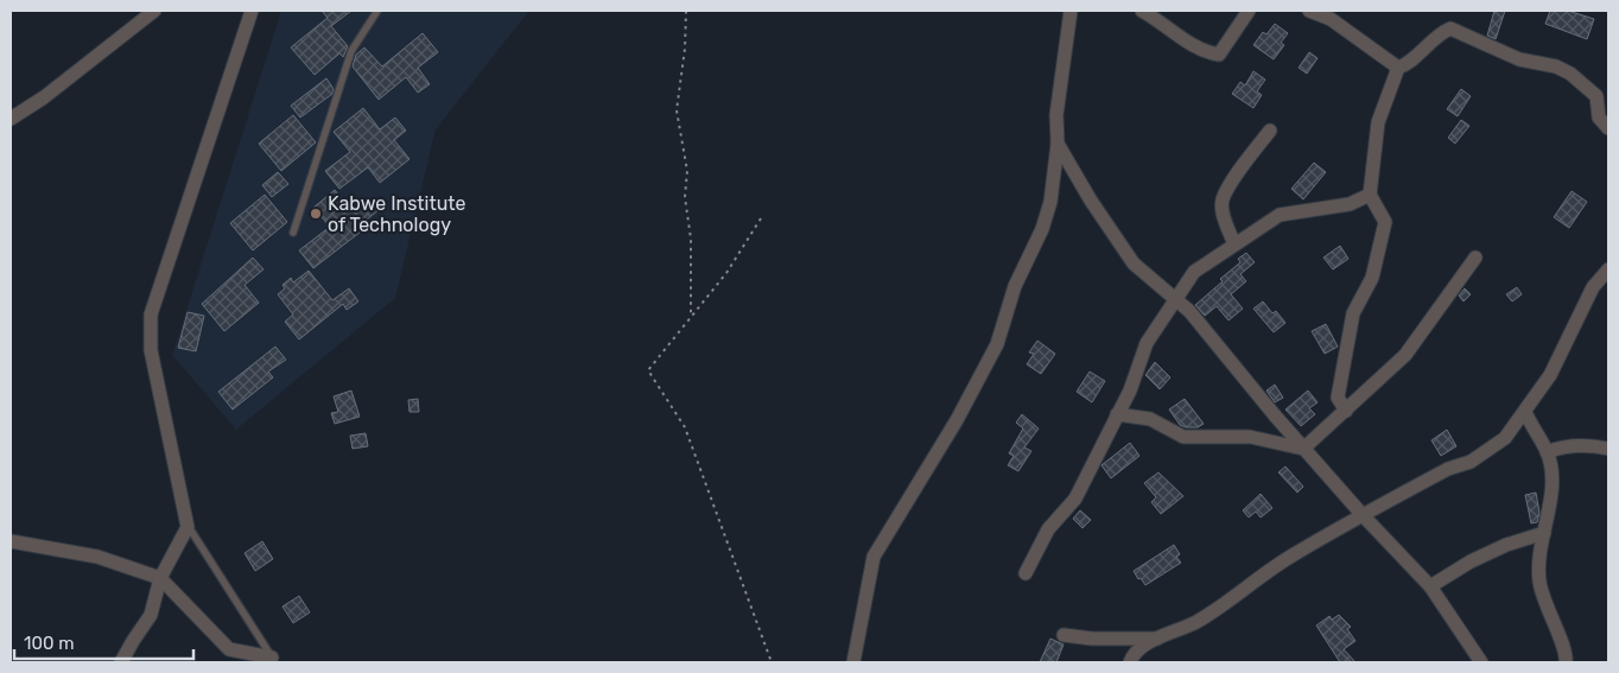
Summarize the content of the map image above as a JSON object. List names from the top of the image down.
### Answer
{
  "places": ["Kabwe Institute of Technology"],
  "scale_bar": "100 m"
}
